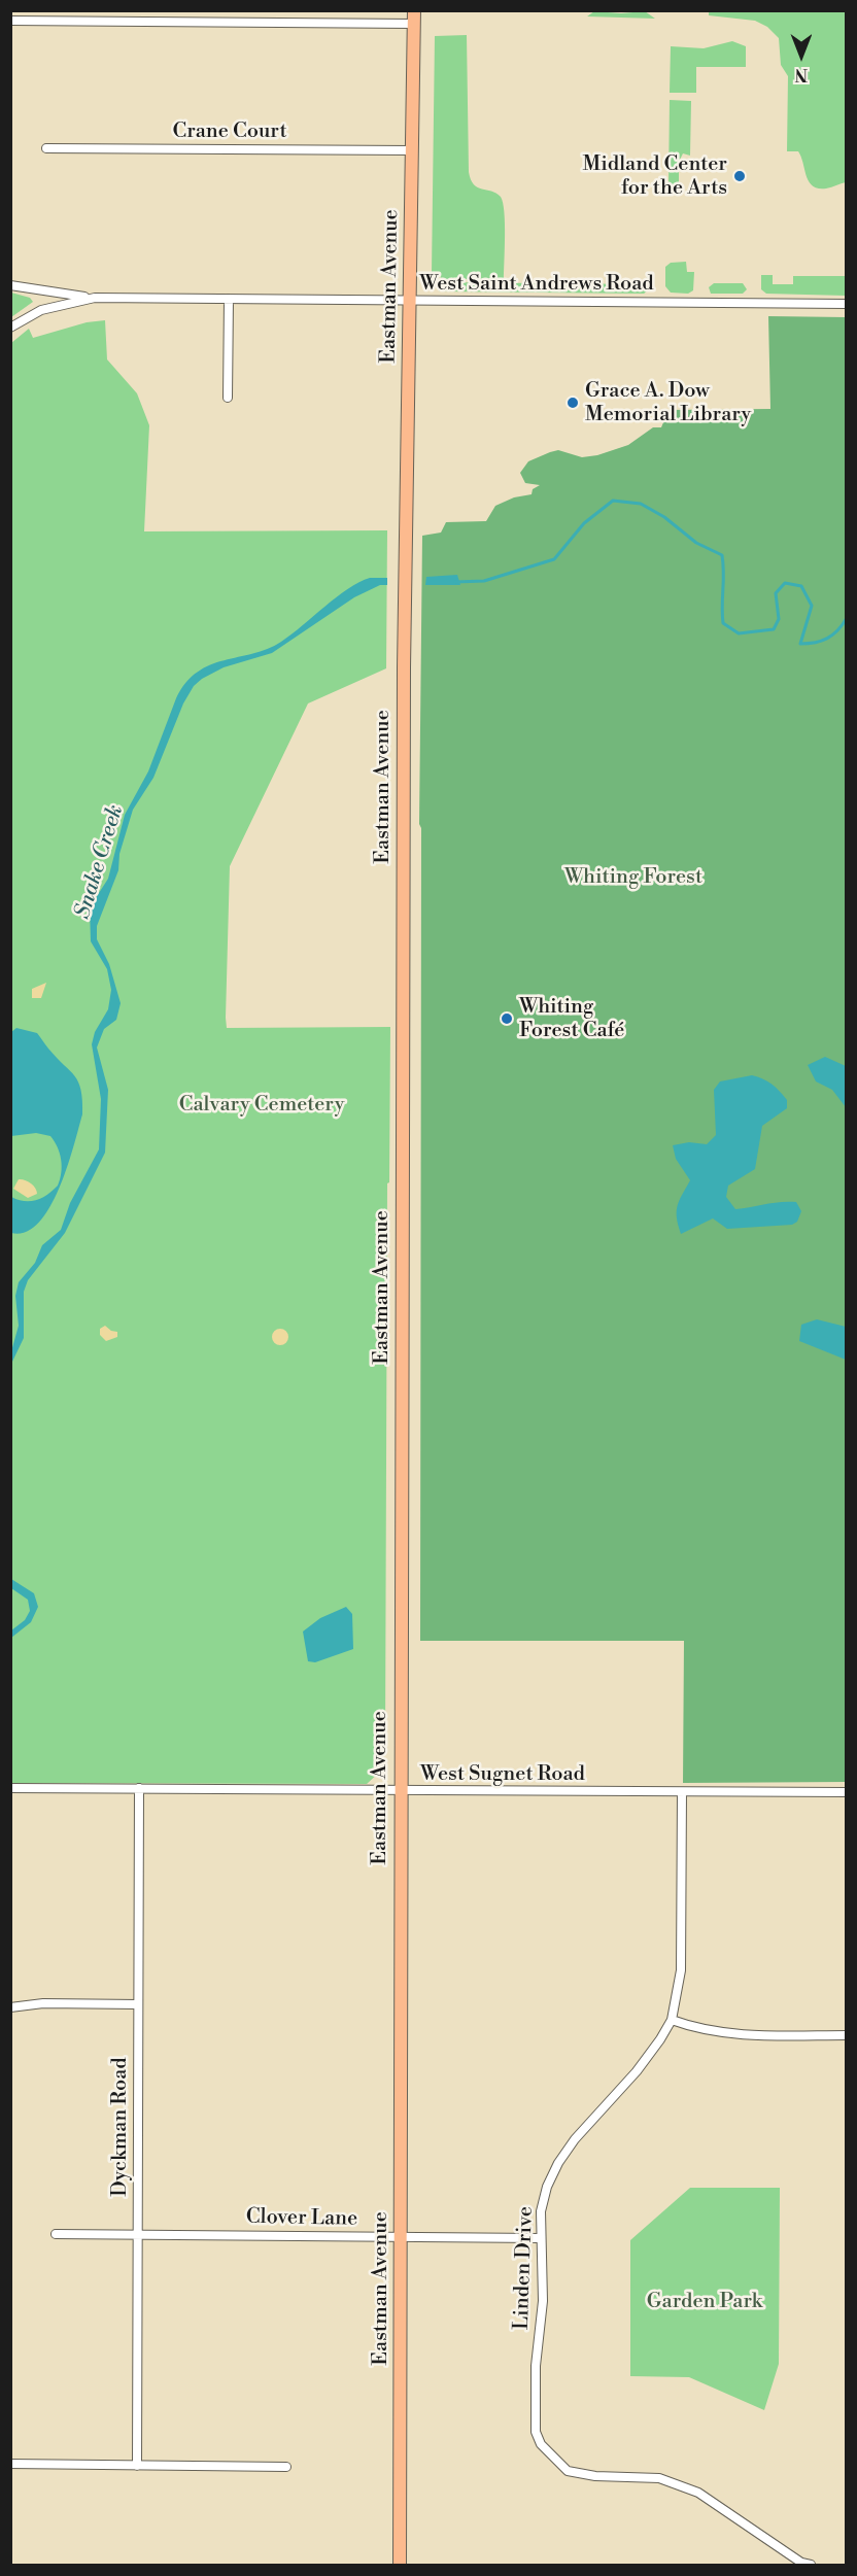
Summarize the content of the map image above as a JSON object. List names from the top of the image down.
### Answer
{
  "streets": {
    "main road": ["Eastman Avenue"],
    "street": [
      "Crane Court",
      "West Saint Andrews Road",
      "West Sugnet Road",
      "Dyckman Road",
      "Clover Lane",
      "Linden Drive"
    ]
  },
  "crossings": [
    ["Crane Court", "Eastman Avenue"],
    ["West Saint Andrews Road", "Eastman Avenue"],
    ["Eastman Avenue", "West Sugnet Road"],
    ["Eastman Avenue", "Clover Lane"],
    ["West Sugnet Road", "Dyckman Road"],
    ["West Sugnet Road", "Linden Drive"],
    ["Dyckman Road", "Clover Lane"],
    ["Clover Lane", "Linden Drive"]
  ],
  "water": ["Snake Creek"],
  "parks": ["Whiting Forest", "Calvary Cemetery", "Garden Park"],
  "places": ["Midland Center for the Arts", "Grace A. Dow Memorial Library", "Whiting Forest Café"],
  "north": "bottom"
}
